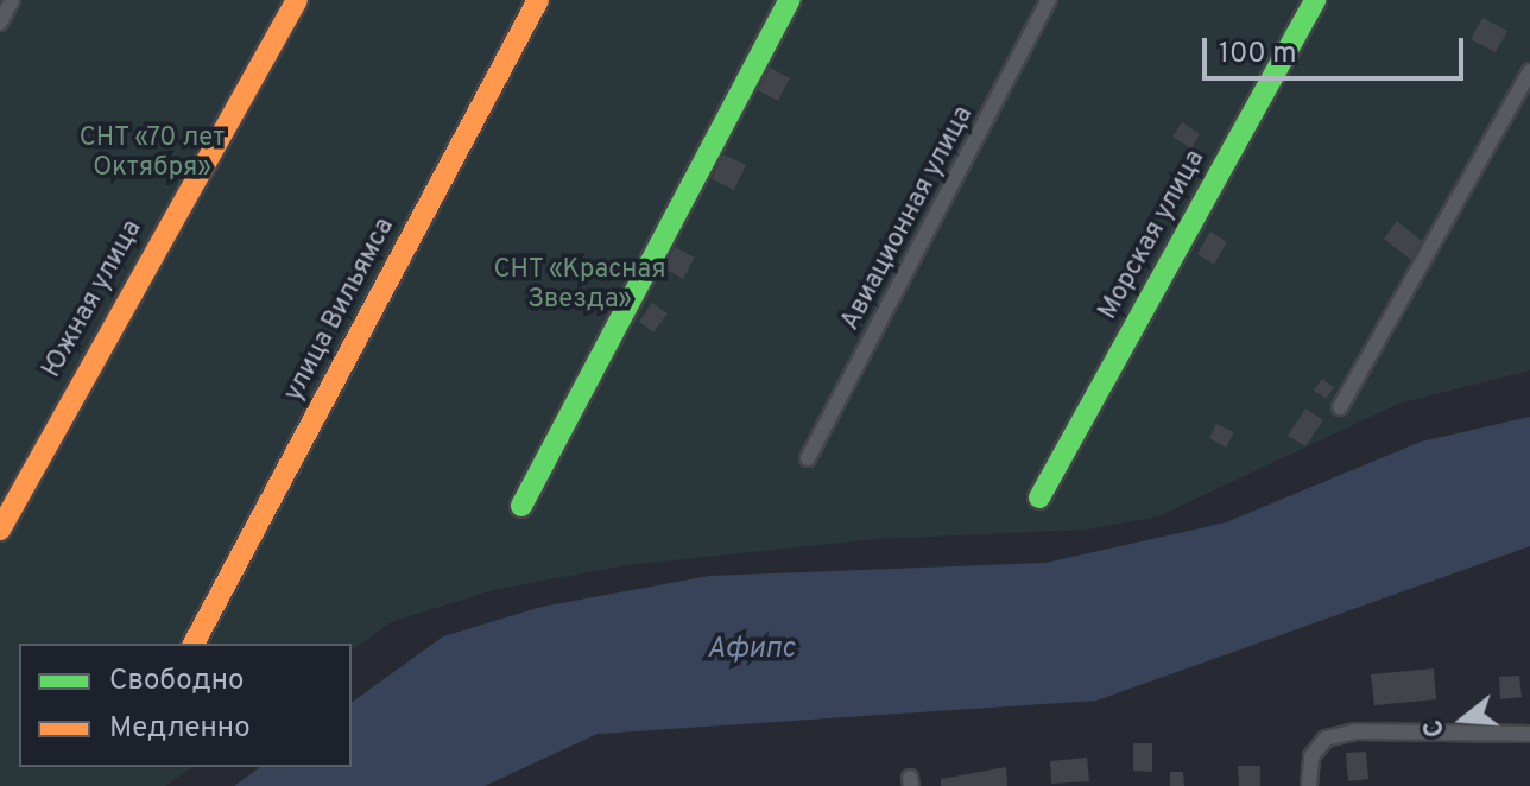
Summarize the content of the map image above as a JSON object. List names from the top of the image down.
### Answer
{
  "streets": {
    "street": [
      "Авиационная улица",
      "Морская улица",
      "Южная улица",
      "улица Вильямса"
    ]
  },
  "water": ["Афипс"],
  "parks": ["СНТ «70 лет Октября»", "СНТ «Красная Звезда»"],
  "legend": ["Свободно", "Медленно"],
  "scale_bar": "100 m",
  "north": "left"
}
